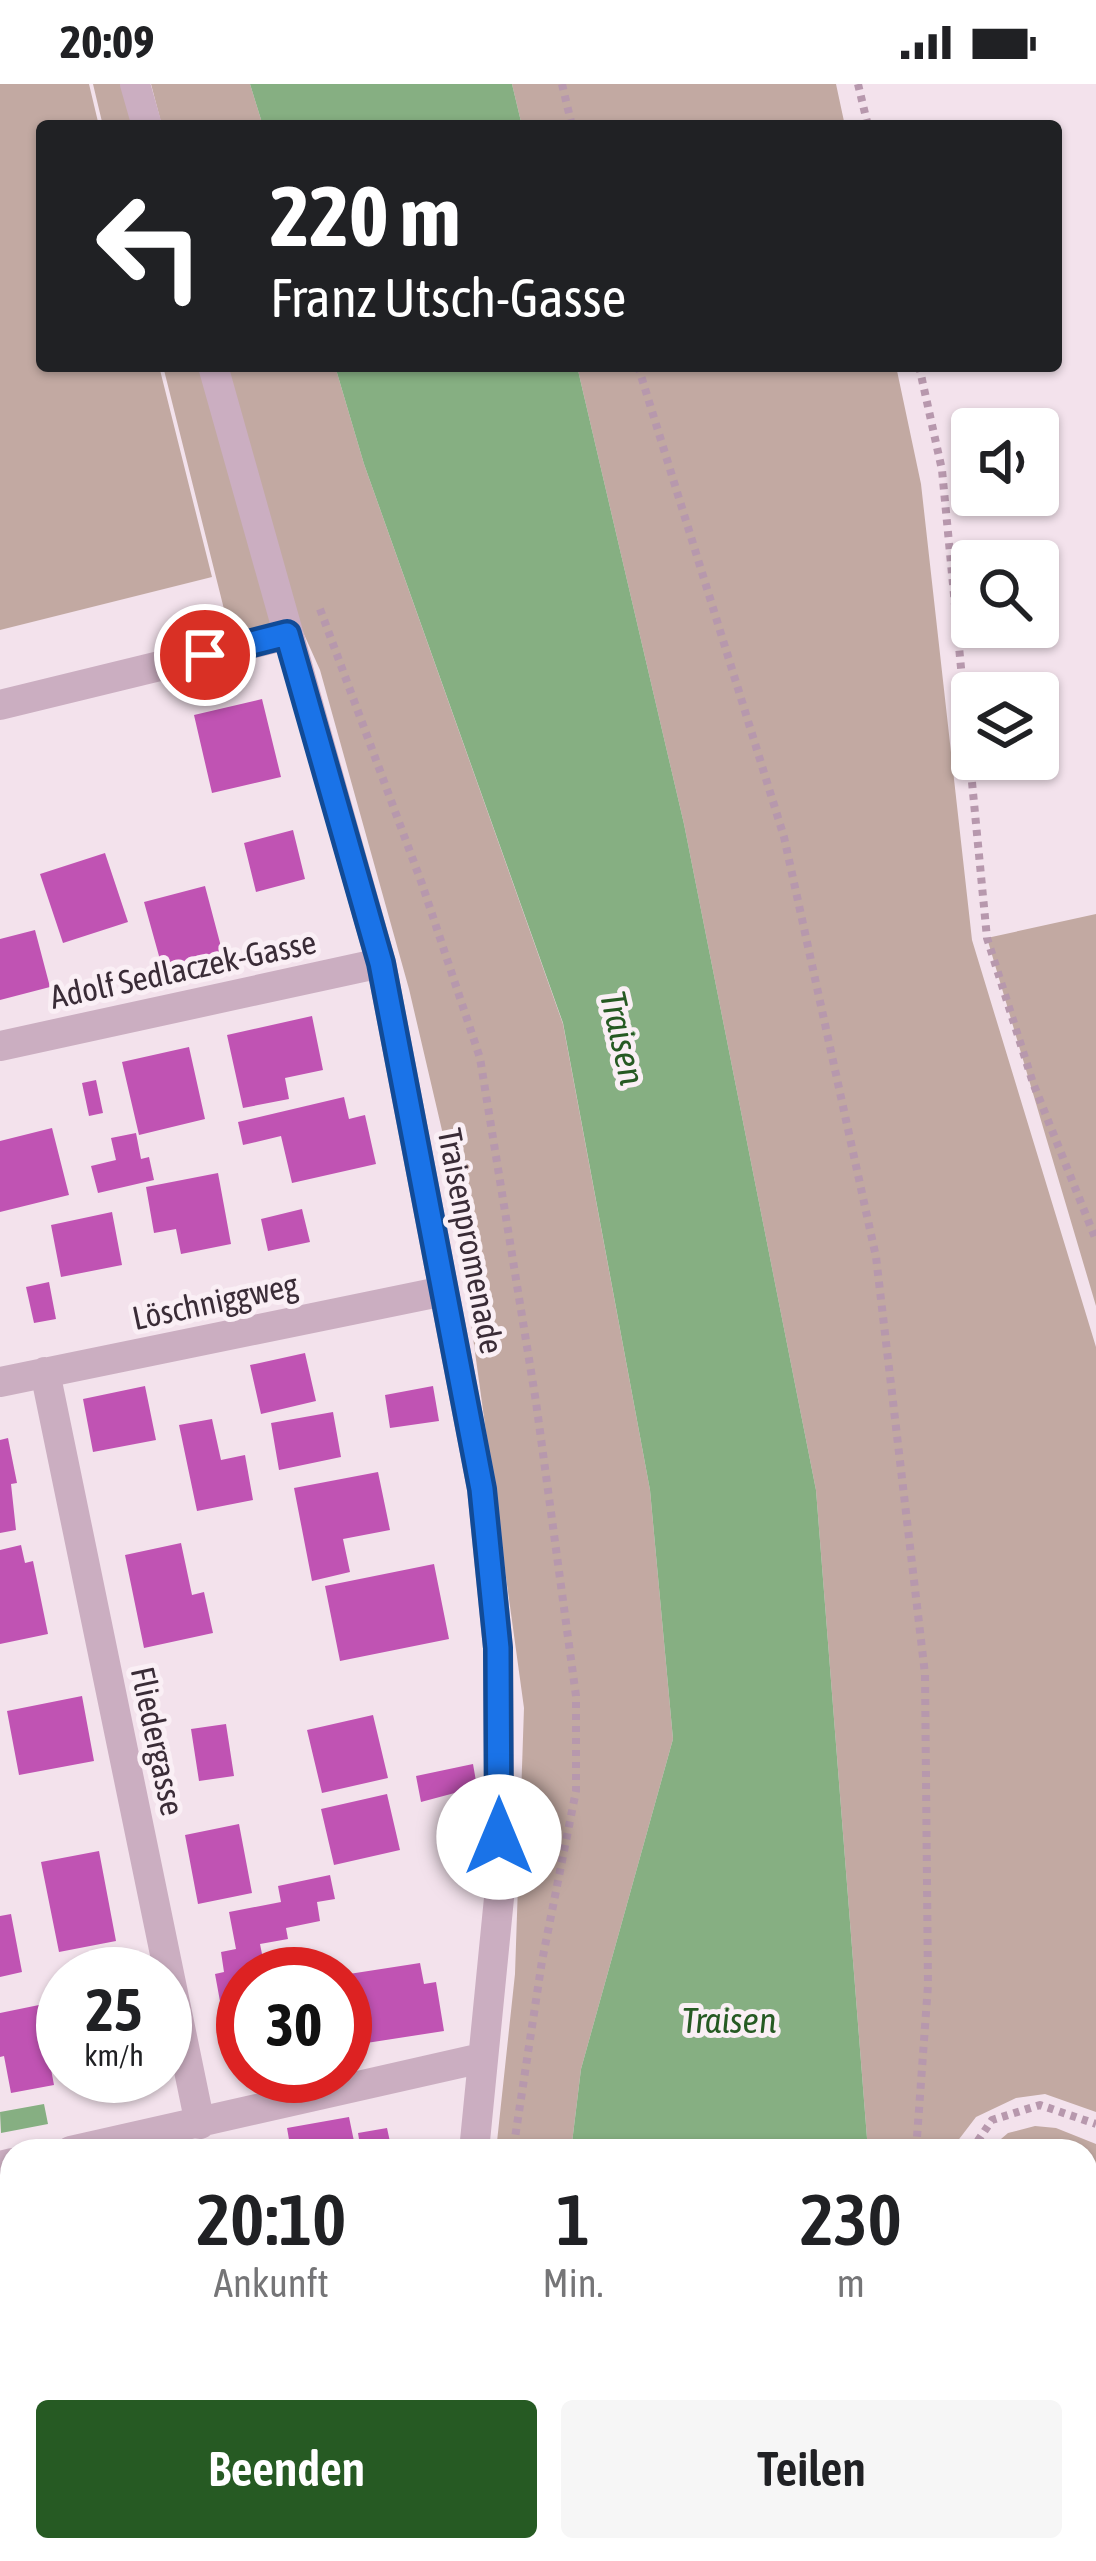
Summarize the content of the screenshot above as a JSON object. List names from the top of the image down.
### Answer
{
  "streets": {
    "street": [
      "Adolf Sedlaczek-Gasse",
      "Traisenpromenade",
      "Löschniggweg",
      "Fliedergasse"
    ]
  },
  "crossings": [
    ["Adolf Sedlaczek-Gasse", "Traisenpromenade"],
    ["Traisenpromenade", "Löschniggweg"],
    ["Löschniggweg", "Fliedergasse"]
  ],
  "water": ["Traisen"],
  "page": {
    "status": "20:09",
    "turn": ["220 m", "Franz Utsch-Gasse"],
    "speed": "25 km/h",
    "limit": "30",
    "eta": [
      "20:10",
      "Ankunft",
      "1",
      "Min.",
      "230",
      "m"
    ],
    "buttons": ["Beenden", "Teilen"]
  }
}
